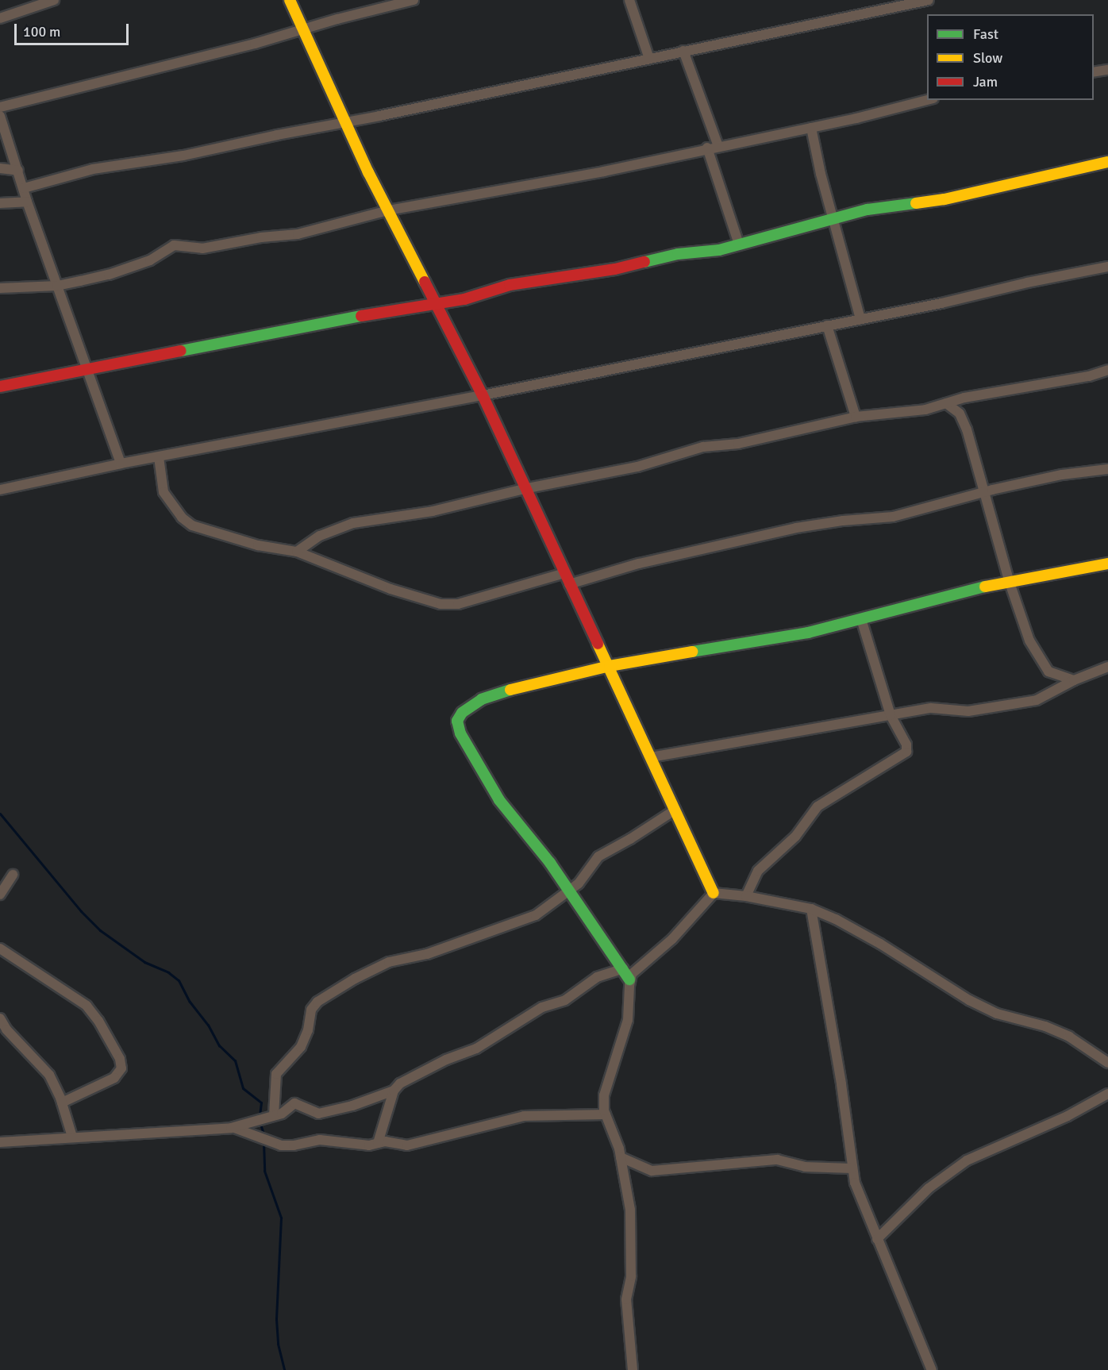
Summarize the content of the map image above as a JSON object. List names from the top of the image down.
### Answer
{
  "legend": ["Fast", "Slow", "Jam"],
  "scale_bar": "100 m"
}
